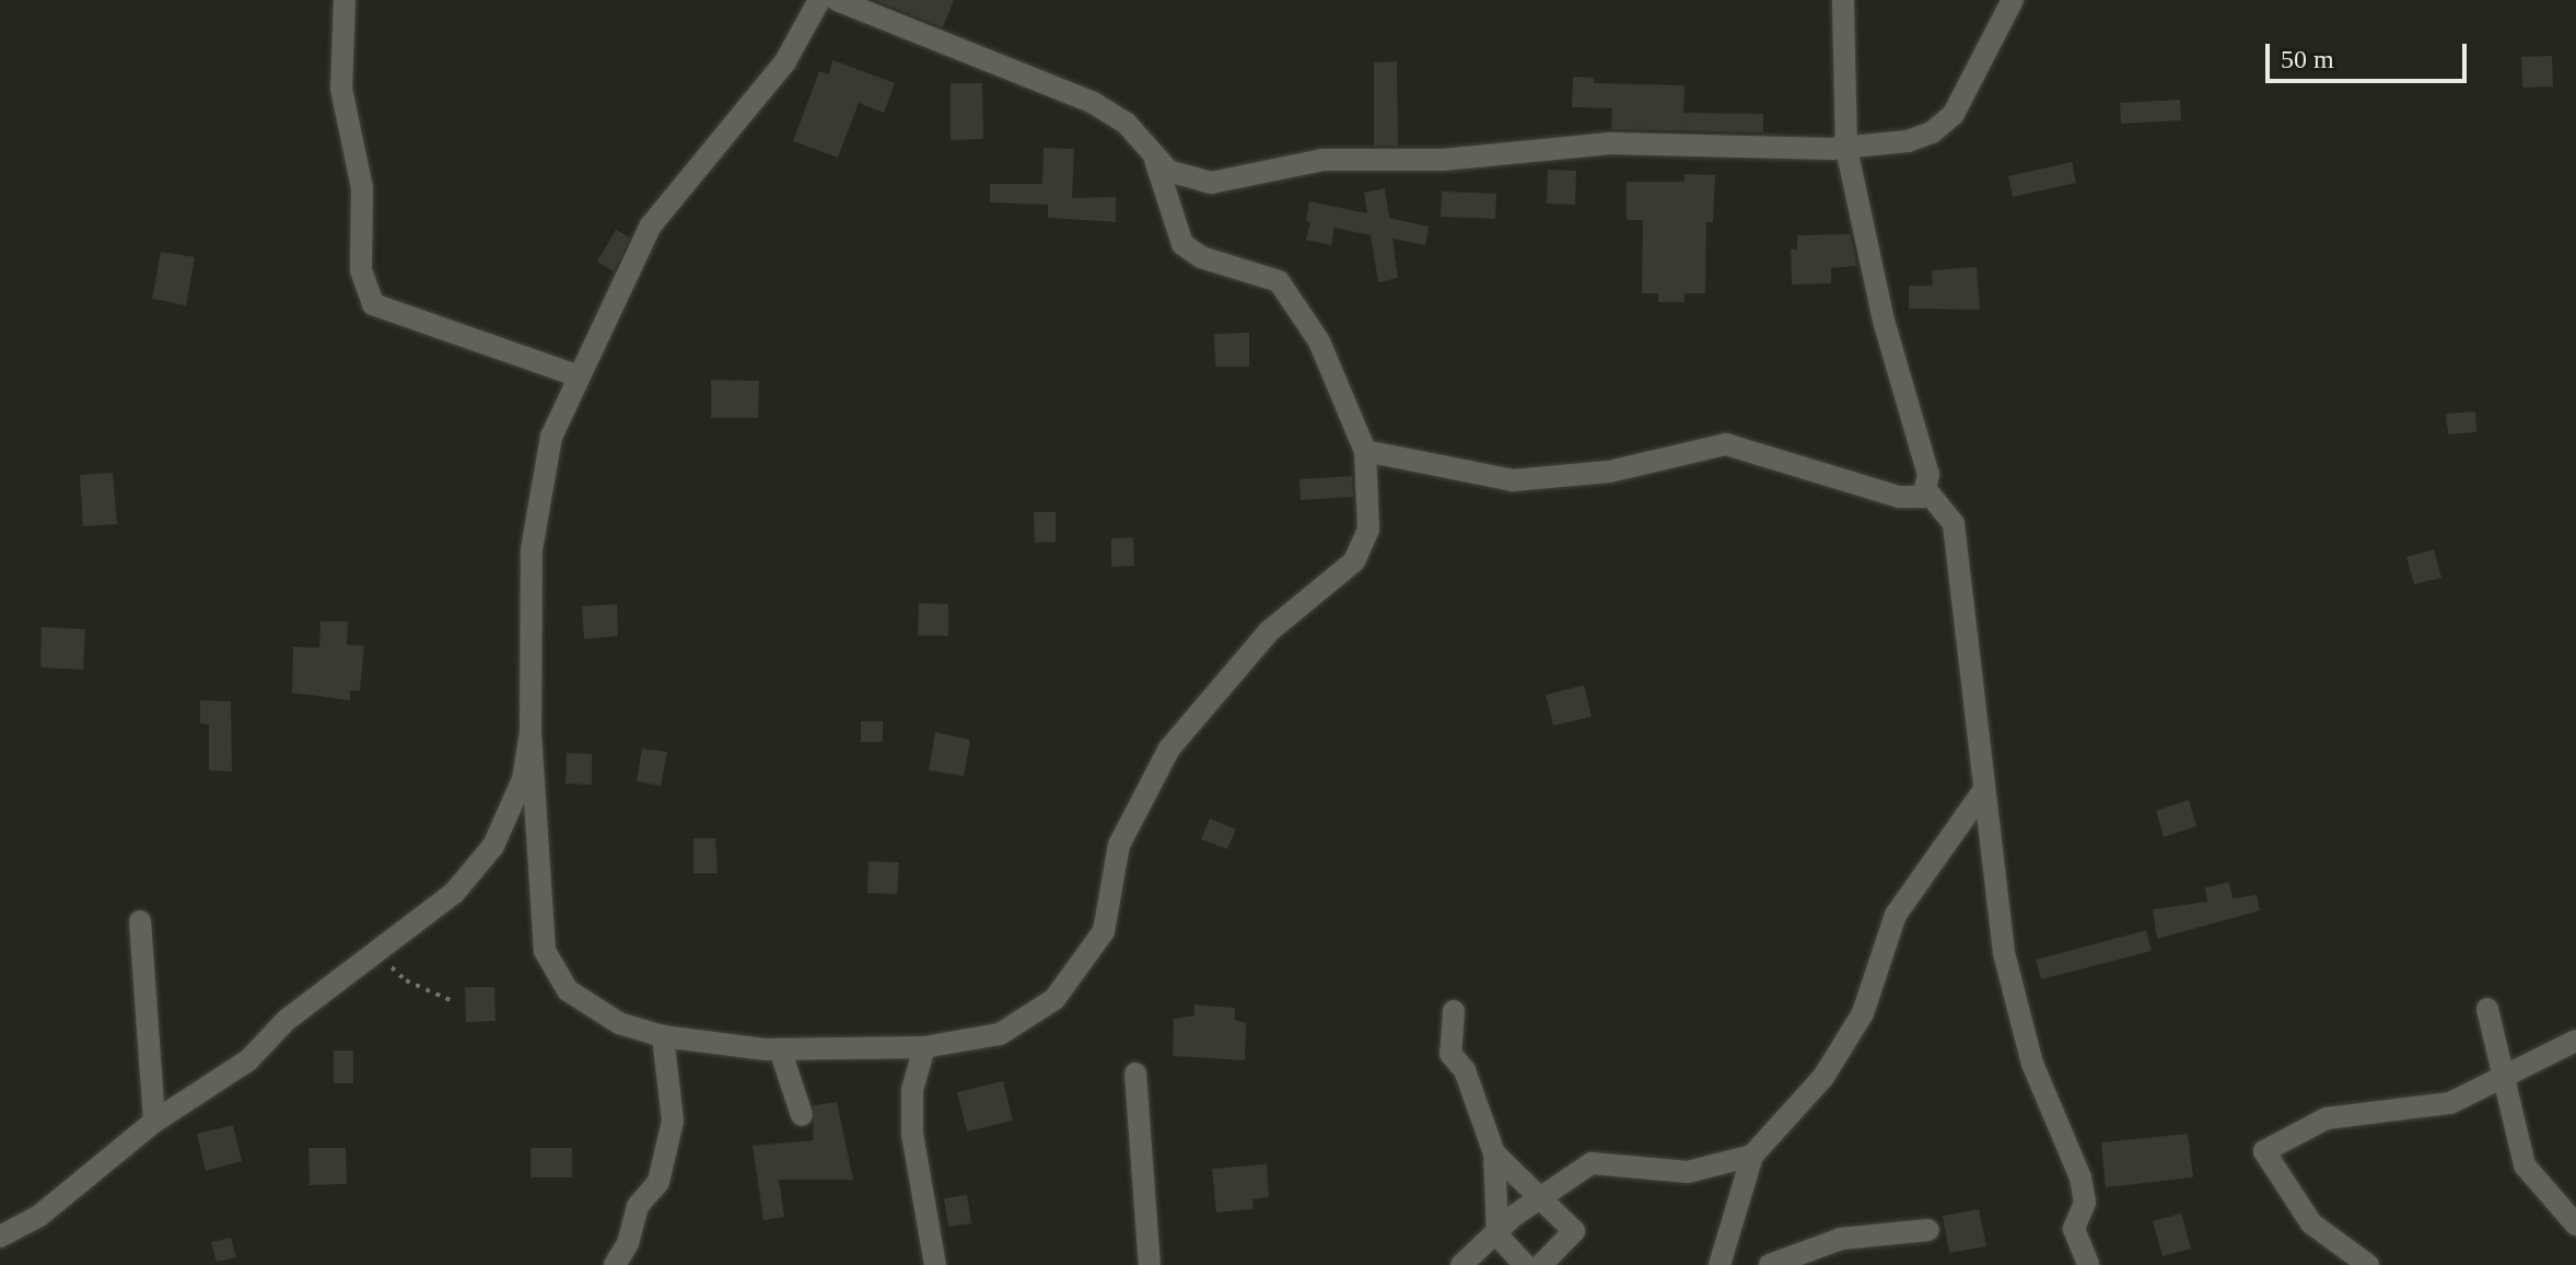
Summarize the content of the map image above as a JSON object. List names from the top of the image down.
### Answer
{
  "scale_bar": "50 m"
}
